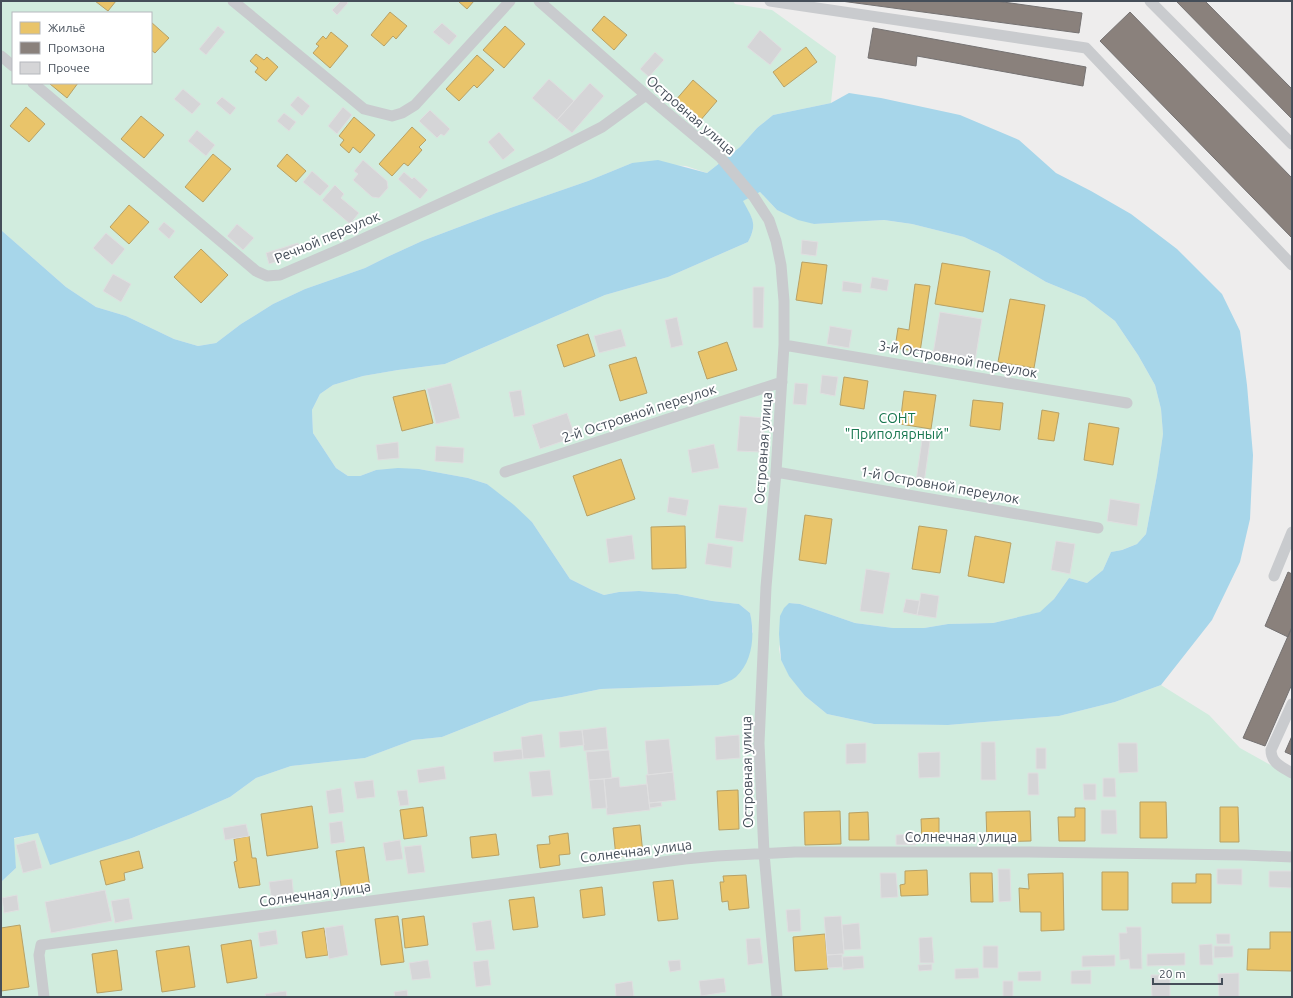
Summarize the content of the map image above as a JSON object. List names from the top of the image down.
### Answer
{
  "streets": {
    "lane": [
      "Островная улица",
      "Речной переулок",
      "3-й Островной переулок",
      "2-й Островной переулок",
      "1-й Островной переулок",
      "Солнечная улица"
    ]
  },
  "crossings": [
    ["Островная улица", "Речной переулок"],
    ["Островная улица", "3-й Островной переулок"],
    ["Островная улица", "2-й Островной переулок"],
    ["Островная улица", "1-й Островной переулок"],
    ["Островная улица", "Солнечная улица"]
  ],
  "parks": ["СОНТ \"Приполярный\""],
  "legend": ["Жильё", "Промзона", "Прочее"],
  "scale_bar": "20 m"
}
